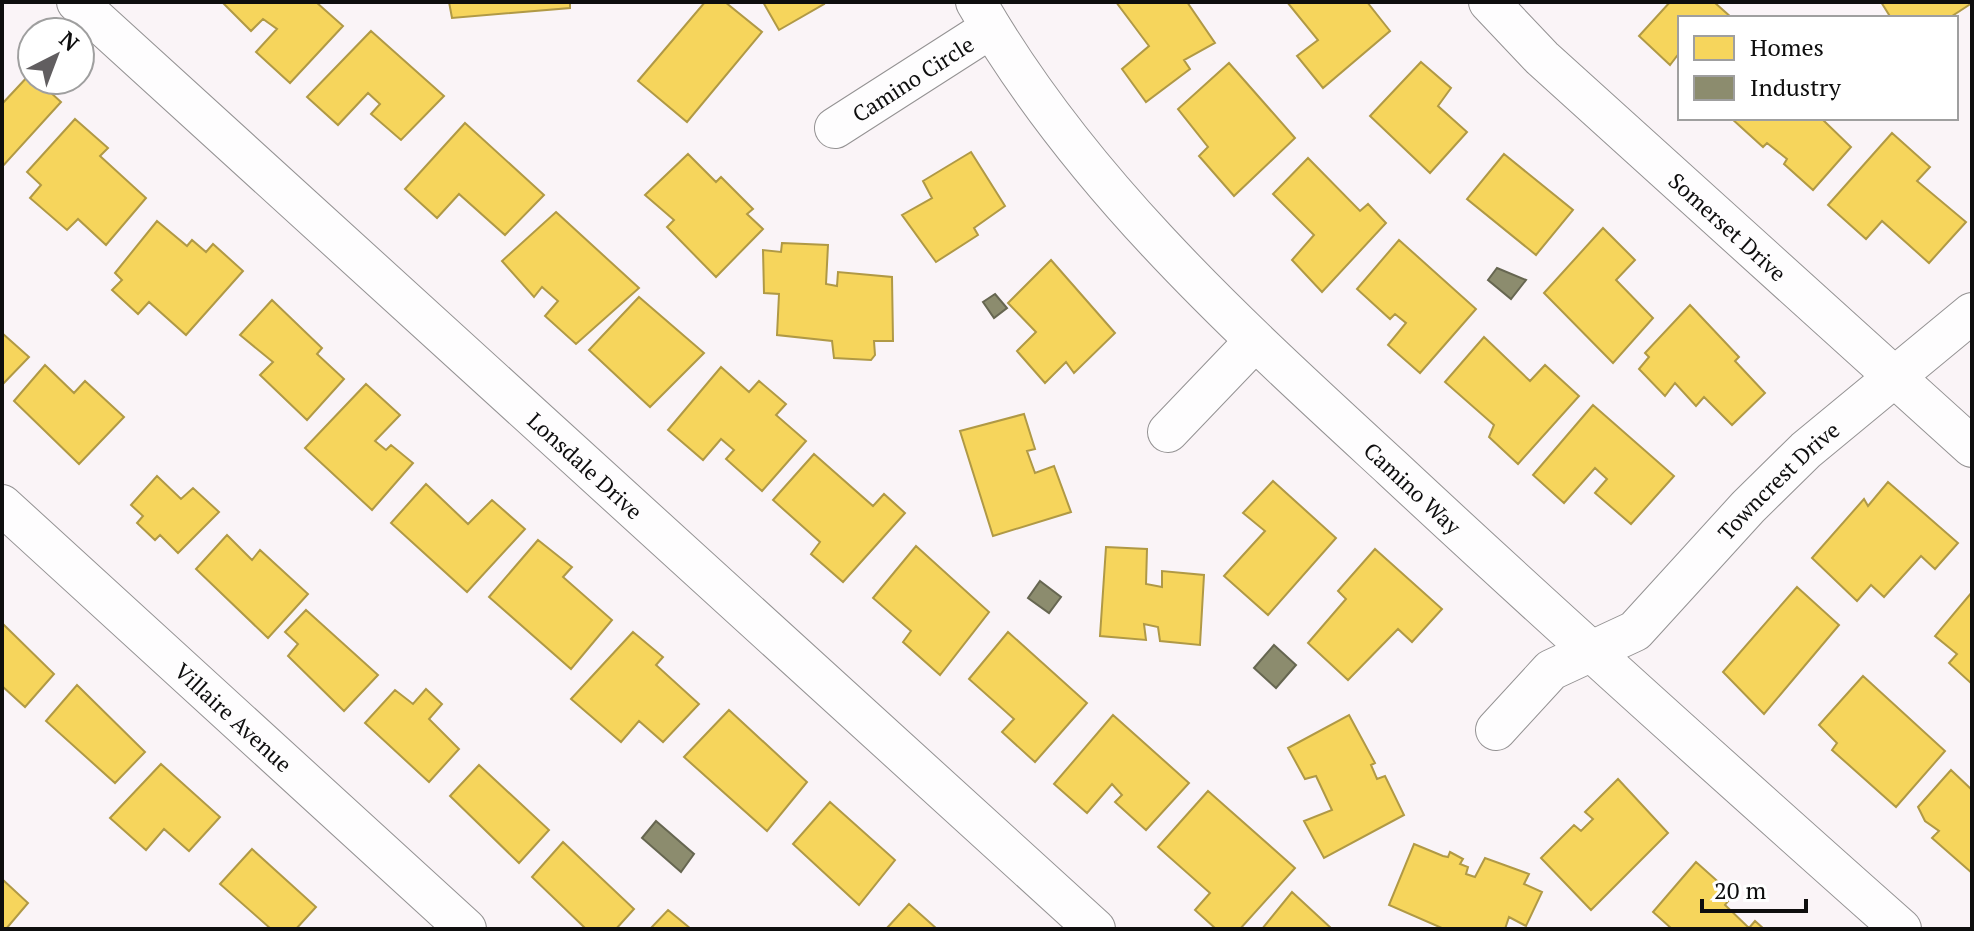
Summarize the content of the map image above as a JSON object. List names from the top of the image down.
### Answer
{
  "streets": {
    "street": [
      "Camino Circle",
      "Somerset Drive",
      "Lonsdale Drive",
      "Towncrest Drive",
      "Camino Way",
      "Villaire Avenue"
    ]
  },
  "crossings": [
    ["Camino Circle", "Camino Way"],
    ["Somerset Drive", "Towncrest Drive"],
    ["Towncrest Drive", "Camino Way"]
  ],
  "legend": ["Homes", "Industry"],
  "scale_bar": "20 m",
  "north": "top right"
}
